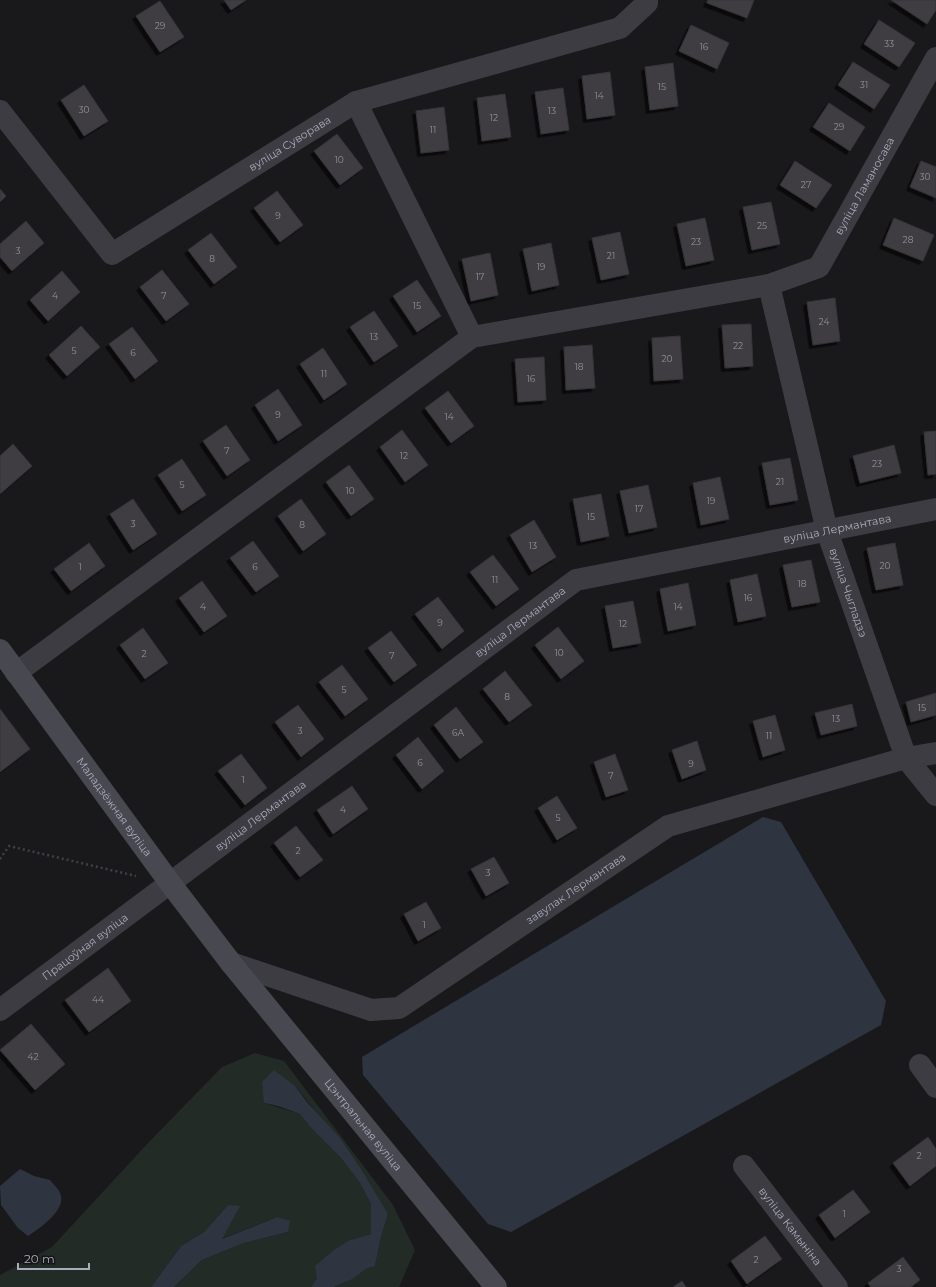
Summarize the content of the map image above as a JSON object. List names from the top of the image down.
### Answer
{
  "streets": {
    "street": [
      "вуліца Суворава",
      "вуліца Ламаносава",
      "вуліца Лермантава",
      "вуліца Чыгладзэ",
      "Маладзёжная вуліца",
      "завулак Лермантава",
      "Працоўная вуліца",
      "Цэнтральная вуліца",
      "вуліца Камыніна"
    ]
  },
  "crossings": [
    ["вуліца Ламаносава", "вуліца Чыгладзэ"],
    ["вуліца Лермантава", "вуліца Чыгладзэ"],
    ["вуліца Лермантава", "Маладзёжная вуліца"],
    ["вуліца Лермантава", "Працоўная вуліца"],
    ["вуліца Чыгладзэ", "завулак Лермантава"],
    ["Маладзёжная вуліца", "завулак Лермантава"],
    ["Маладзёжная вуліца", "Працоўная вуліца"],
    ["Маладзёжная вуліца", "Цэнтральная вуліца"],
    ["завулак Лермантава", "Цэнтральная вуліца"]
  ],
  "house_numbers": [
    "29",
    "33",
    "16",
    "31",
    "15",
    "14",
    "30",
    "13",
    "12",
    "29",
    "11",
    "10",
    "30",
    "27",
    "9",
    "25",
    "28",
    "23",
    "3",
    "21",
    "8",
    "19",
    "17",
    "4",
    "7",
    "15",
    "24",
    "13",
    "22",
    "5",
    "6",
    "20",
    "18",
    "11",
    "16",
    "9",
    "14",
    "7",
    "12",
    "23",
    "21",
    "5",
    "10",
    "19",
    "17",
    "15",
    "3",
    "8",
    "13",
    "20",
    "1",
    "6",
    "11",
    "18",
    "16",
    "4",
    "14",
    "9",
    "12",
    "10",
    "2",
    "7",
    "5",
    "8",
    "15",
    "13",
    "3",
    "6А",
    "11",
    "6",
    "9",
    "7",
    "1",
    "4",
    "5",
    "2",
    "3",
    "1",
    "44",
    "42",
    "2",
    "1",
    "2",
    "3"
  ],
  "scale_bar": "20 m"
}
